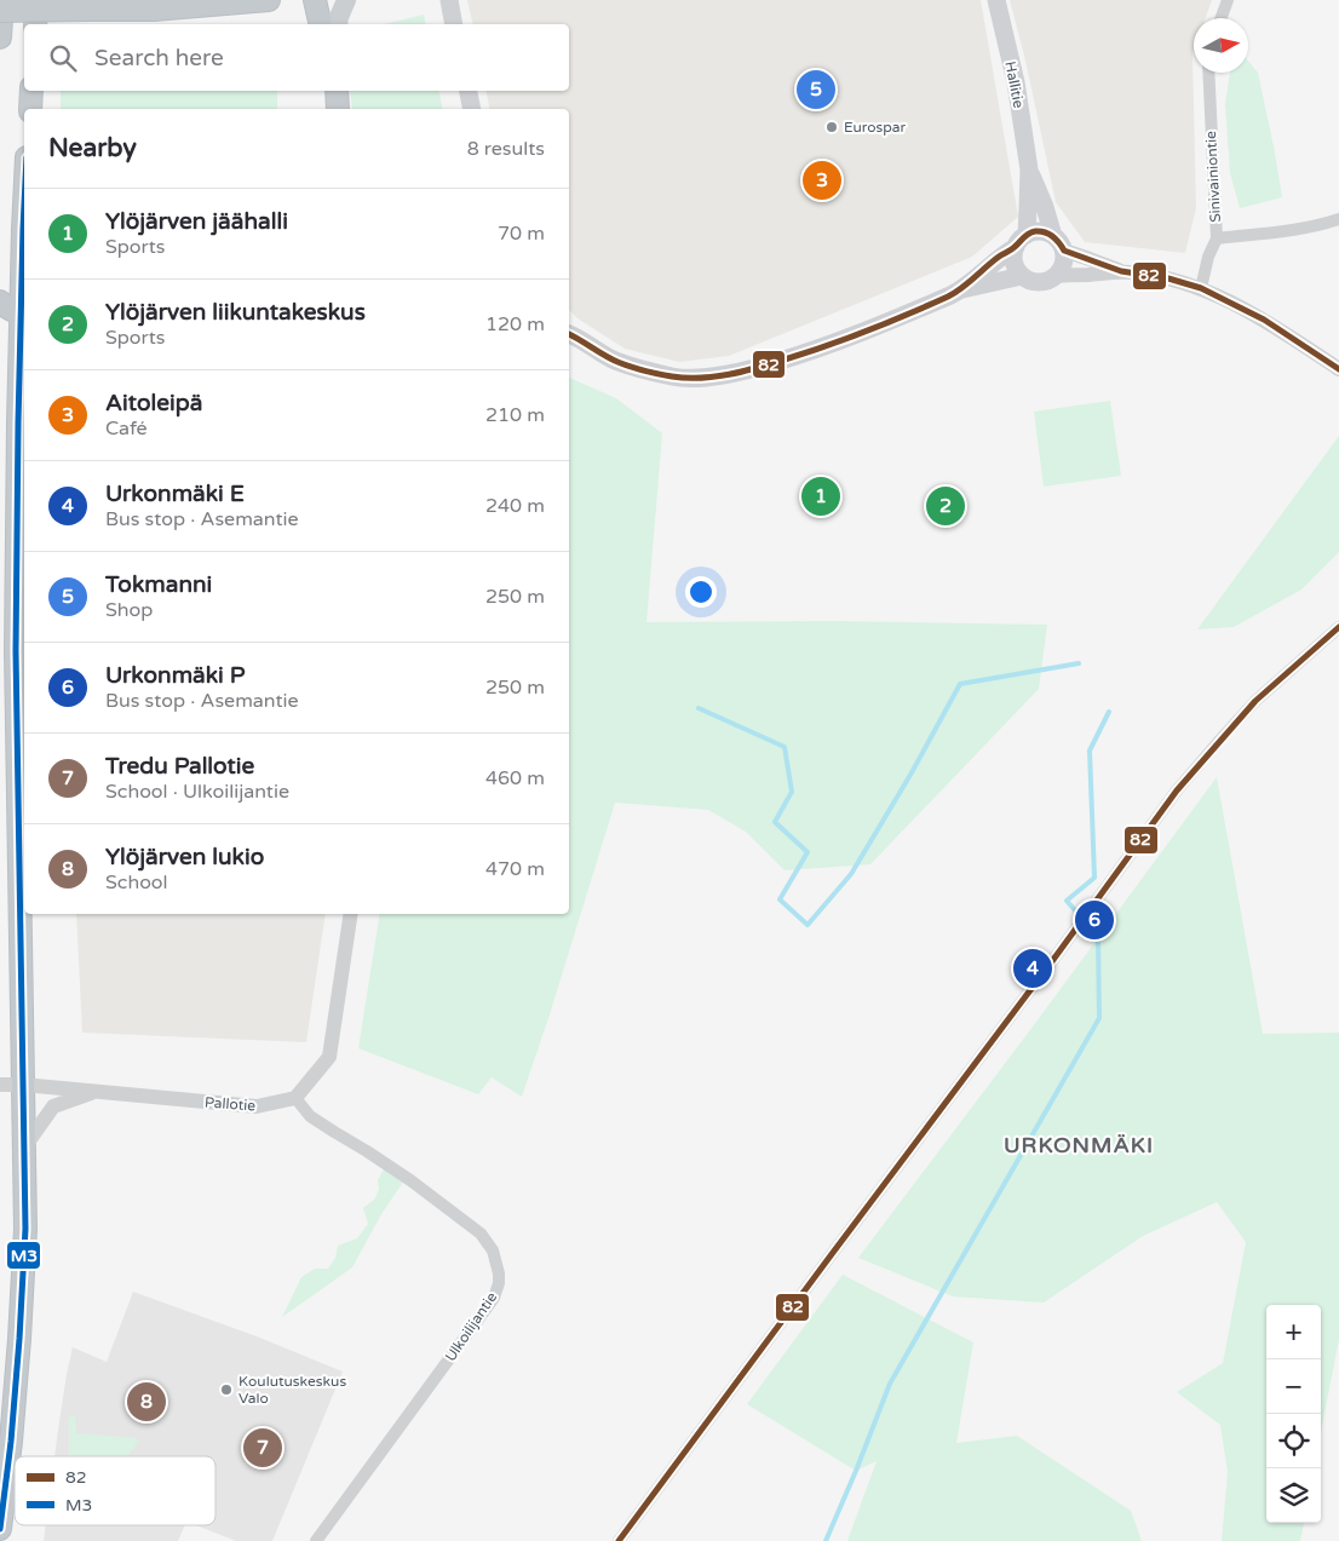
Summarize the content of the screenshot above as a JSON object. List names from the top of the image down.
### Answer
{
  "streets": {
    "main road": ["Hallitie"],
    "street": ["Sinivainiontie", "Pallotie", "Ulkoilijantie"]
  },
  "crossings": [
    ["Pallotie", "Ulkoilijantie"]
  ],
  "districts": ["URKONMÄKI"],
  "places": ["Eurospar", "Koulutuskeskus Valo"],
  "lines": ["transit line M3", "transit line 82"],
  "legend": ["82", "M3"],
  "north": "right",
  "page": {
    "search": "Search here",
    "pins": [
      "5",
      "3",
      "1",
      "2",
      "6",
      "4",
      "8",
      "7"
    ],
    "heading": ["Nearby", "8 results"],
    "list": [
      {
        "mark": "1",
        "name": "Ylöjärven jäähalli",
        "note": "Sports",
        "value": "70 m"
      },
      {
        "mark": "2",
        "name": "Ylöjärven liikuntakeskus",
        "note": "Sports",
        "value": "120 m"
      },
      {
        "mark": "3",
        "name": "Aitoleipä",
        "note": "Café",
        "value": "210 m"
      },
      {
        "mark": "4",
        "name": "Urkonmäki E",
        "note": "Bus stop · Asemantie",
        "value": "240 m"
      },
      {
        "mark": "5",
        "name": "Tokmanni",
        "note": "Shop",
        "value": "250 m"
      },
      {
        "mark": "6",
        "name": "Urkonmäki P",
        "note": "Bus stop · Asemantie",
        "value": "250 m"
      },
      {
        "mark": "7",
        "name": "Tredu Pallotie",
        "note": "School · Ulkoilijantie",
        "value": "460 m"
      },
      {
        "mark": "8",
        "name": "Ylöjärven lukio",
        "note": "School",
        "value": "470 m"
      }
    ],
    "map_buttons": ["+", "−"]
  }
}
